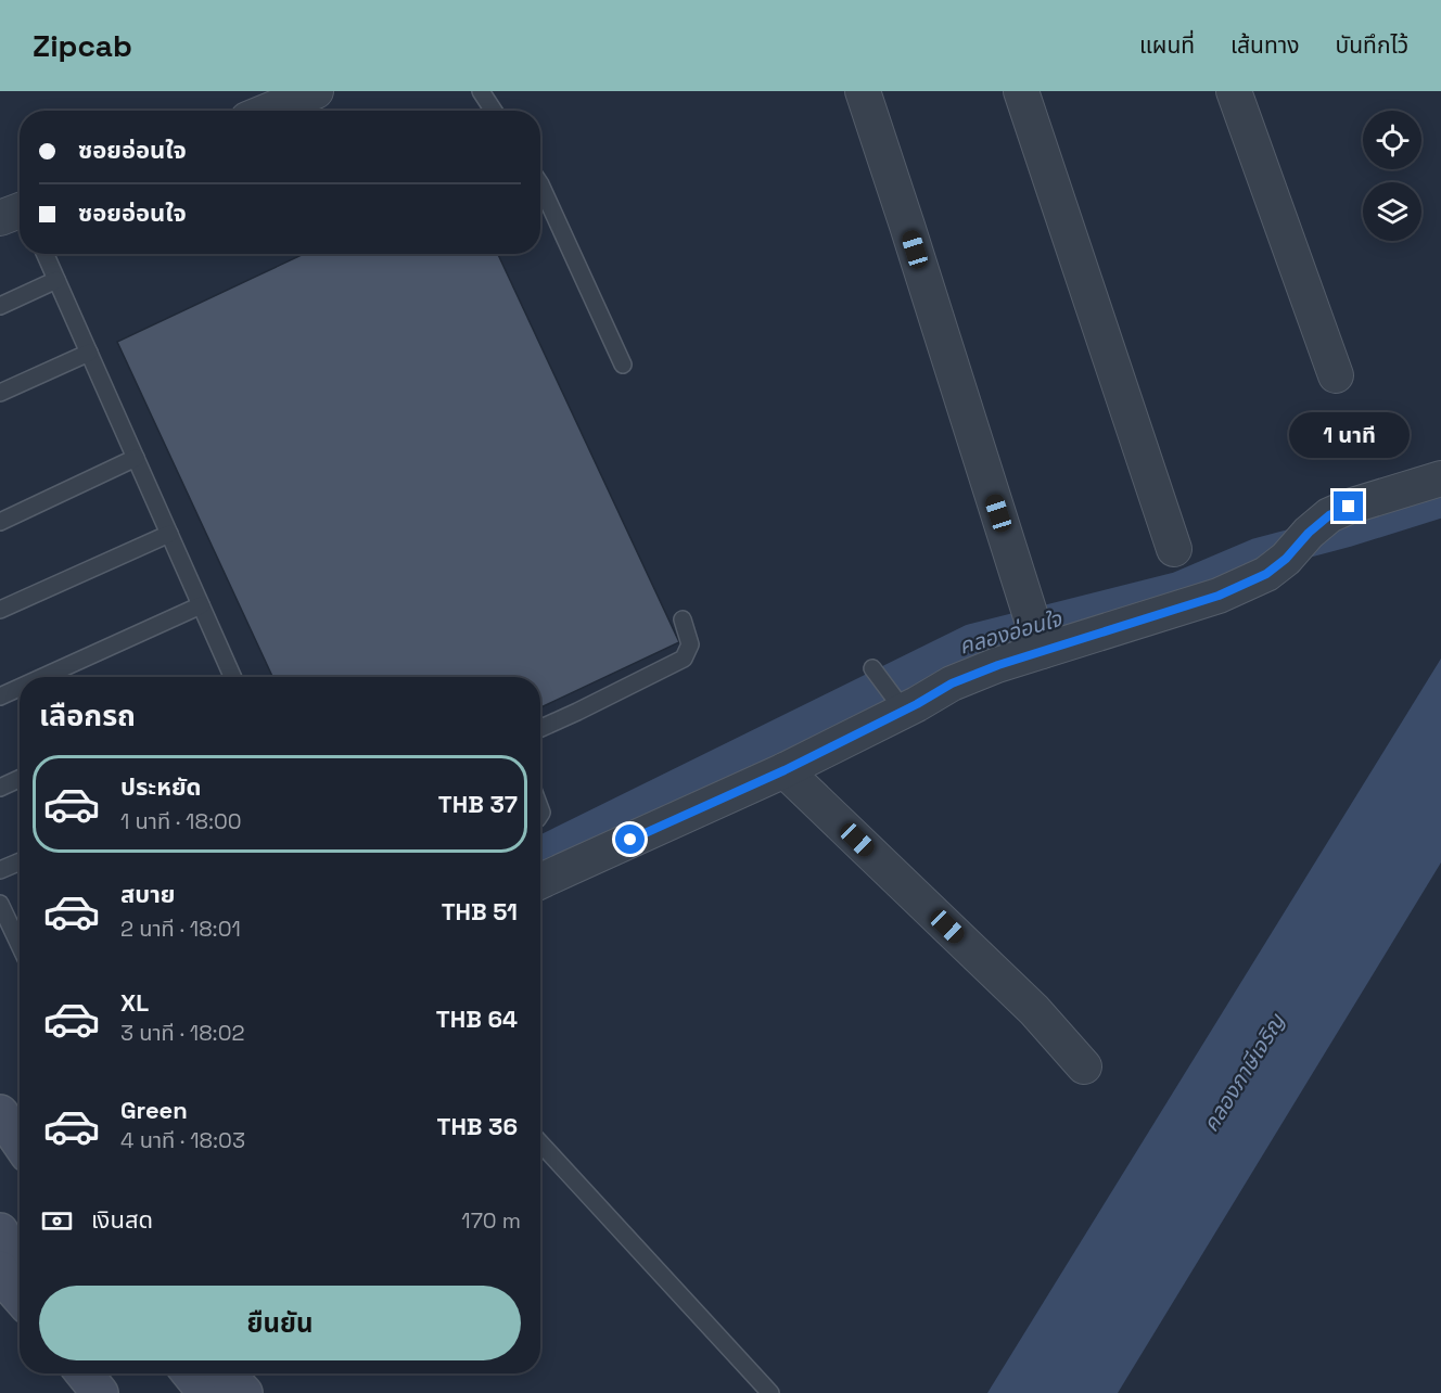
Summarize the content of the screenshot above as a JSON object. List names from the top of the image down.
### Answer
{
  "water": ["คลองอ่อนใจ", "คลองภาษีเจริญ"],
  "page": {
    "header": "Zipcab",
    "nav": ["แผนที่", "เส้นทาง", "บันทึกไว้"],
    "banner": ["ซอยอ่อนใจ", "ซอยอ่อนใจ"],
    "bubble": "1 นาที",
    "heading": "เลือกรถ",
    "list": [
      {
        "name": "ประหยัด",
        "note": "1 นาที · 18:00",
        "value": "THB 37"
      },
      {
        "name": "สบาย",
        "note": "2 นาที · 18:01",
        "value": "THB 51"
      },
      {
        "name": "XL",
        "note": "3 นาที · 18:02",
        "value": "THB 64"
      },
      {
        "name": "Green",
        "note": "4 นาที · 18:03",
        "value": "THB 36"
      }
    ],
    "pay": ["เงินสด", "170 m"],
    "buttons": "ยืนยัน"
  }
}
